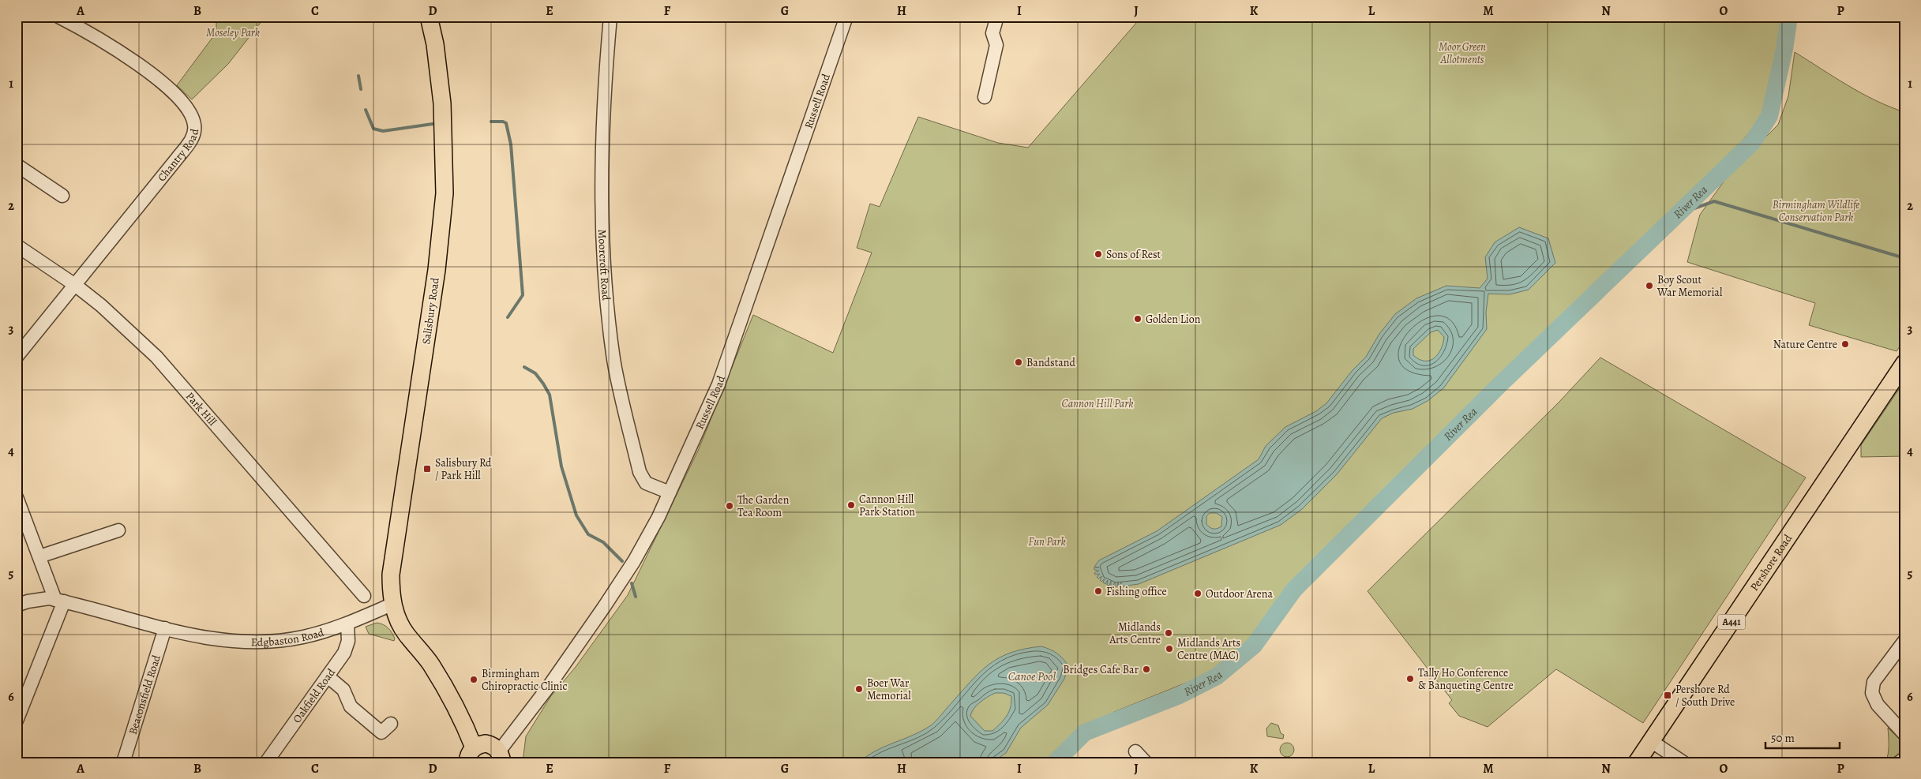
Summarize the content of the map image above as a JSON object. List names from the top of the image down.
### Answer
{
  "streets": {
    "main road": ["Salisbury Road", "Pershore Road", "A441"],
    "street": [
      "Russell Road",
      "Chantry Road",
      "Moorcroft Road",
      "Park Hill",
      "Edgbaston Road",
      "Beaconsfield Road",
      "Oakfield Road"
    ]
  },
  "crossings": [
    ["Russell Road", "Moorcroft Road"],
    ["Chantry Road", "Park Hill"],
    ["Salisbury Road", "Edgbaston Road"],
    ["Edgbaston Road", "Beaconsfield Road"],
    ["Edgbaston Road", "Oakfield Road"]
  ],
  "water": ["River Rea", "Canoe Pool"],
  "parks": [
    "Moseley Park",
    "Moor Green Allotments",
    "Birmingham Wildlife Conservation Park",
    "Cannon Hill Park",
    "Fun Park"
  ],
  "places": {
    "other": [
      "Sons of Rest",
      "Boy Scout War Memorial",
      "Golden Lion",
      "Nature Centre",
      "Bandstand",
      "Cannon Hill Park Station",
      "The Garden Tea Room",
      "Fishing office",
      "Outdoor Arena",
      "Midlands Arts Centre",
      "Midlands Arts Centre (MAC)",
      "Bridges Cafe Bar",
      "Tally Ho Conference & Banqueting Centre",
      "Birmingham Chiropractic Clinic",
      "Boer War Memorial"
    ],
    "transit": ["Salisbury Rd / Park Hill", "Pershore Rd / South Drive"]
  },
  "scale_bar": "50 m",
  "grid": {
    "columns": [
      "A",
      "B",
      "C",
      "D",
      "E",
      "F",
      "G",
      "H",
      "I",
      "J",
      "K",
      "L",
      "M",
      "N",
      "O",
      "P"
    ],
    "rows": [
      "1",
      "2",
      "3",
      "4",
      "5",
      "6"
    ]
  }
}
